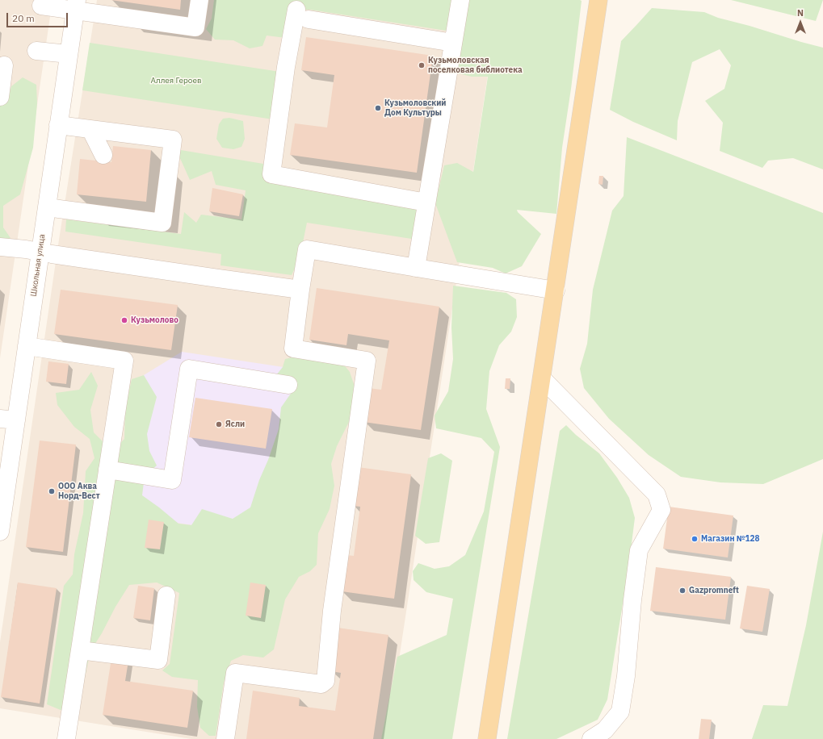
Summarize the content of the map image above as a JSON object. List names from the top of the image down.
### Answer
{
  "streets": {
    "street": ["Школьная улица"]
  },
  "parks": ["Аллея Героев"],
  "places": [
    "Кузьмоловская поселковая библиотека",
    "Кузьмоловский Дом Культуры",
    "Кузьмолово",
    "Ясли",
    "ООО Аква Норд-Вест",
    "Магазин №128",
    "Gazpromneft"
  ],
  "scale_bar": "20 m",
  "north": "top"
}
